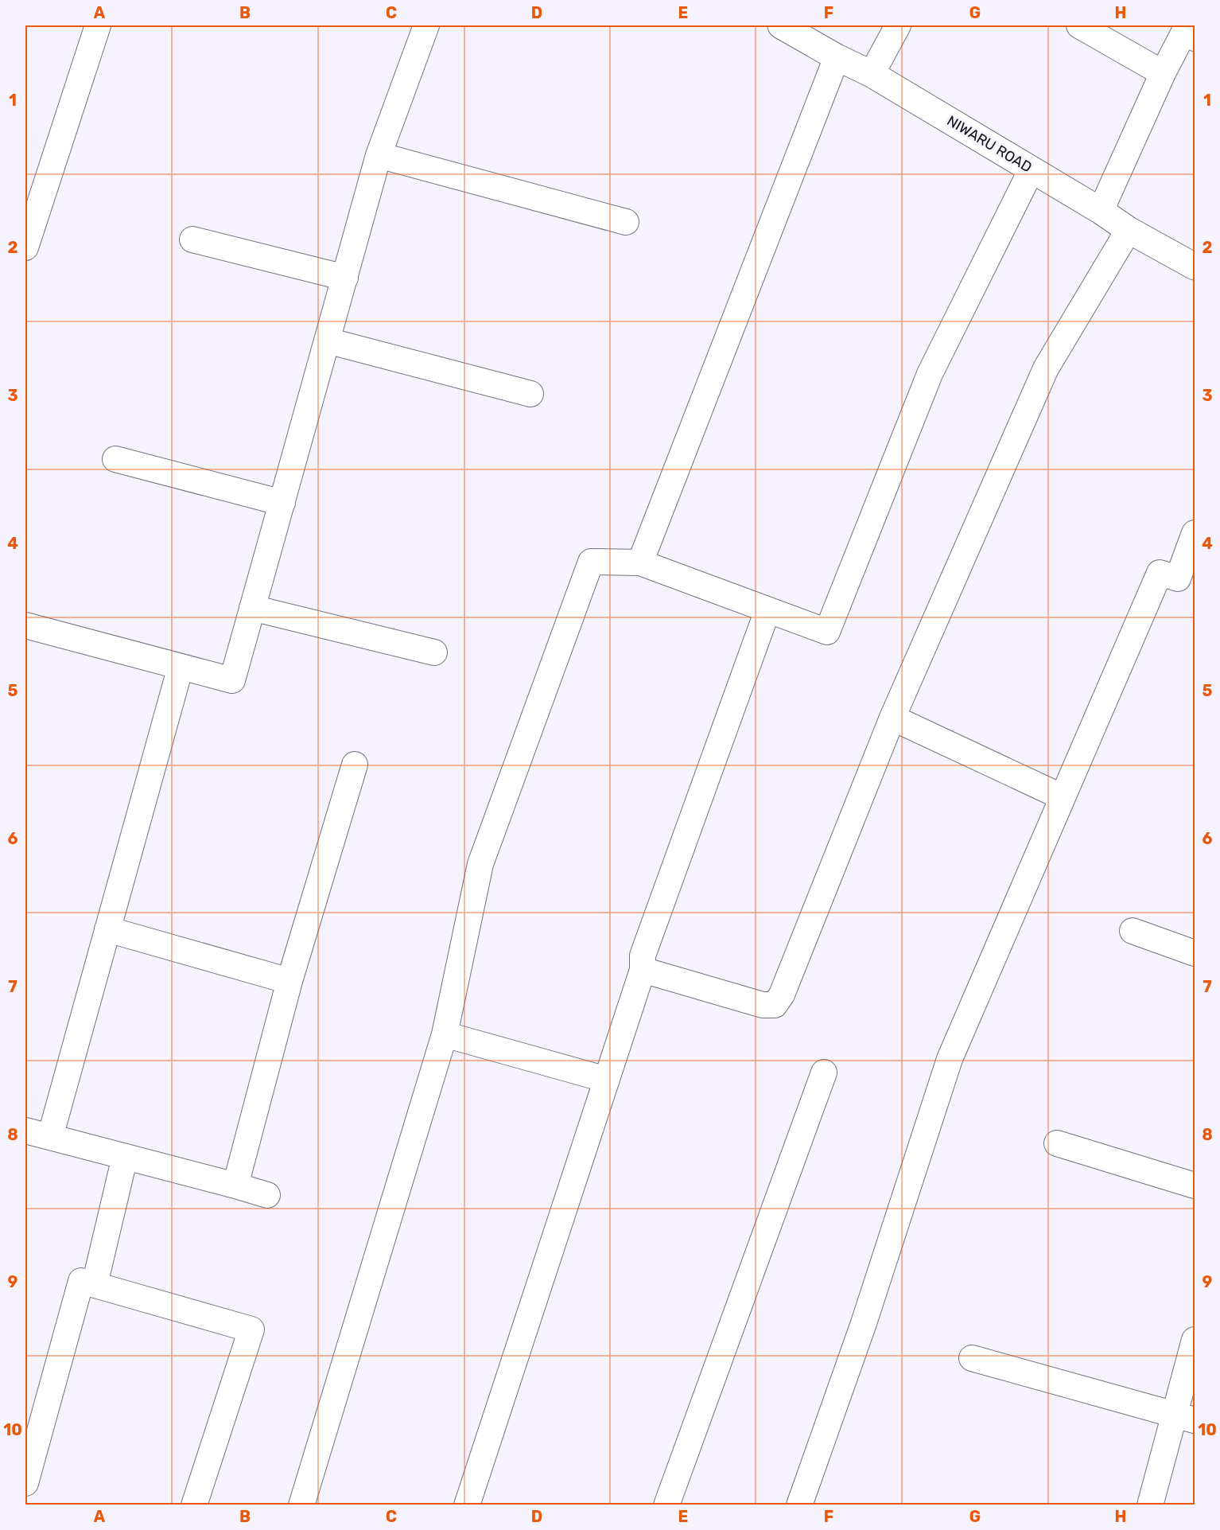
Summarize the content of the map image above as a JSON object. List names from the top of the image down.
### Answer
{
  "streets": {
    "street": ["NIWARU ROAD"]
  },
  "grid": {
    "columns": [
      "A",
      "B",
      "C",
      "D",
      "E",
      "F",
      "G",
      "H"
    ],
    "rows": [
      "1",
      "2",
      "3",
      "4",
      "5",
      "6",
      "7",
      "8",
      "9",
      "10"
    ]
  }
}
